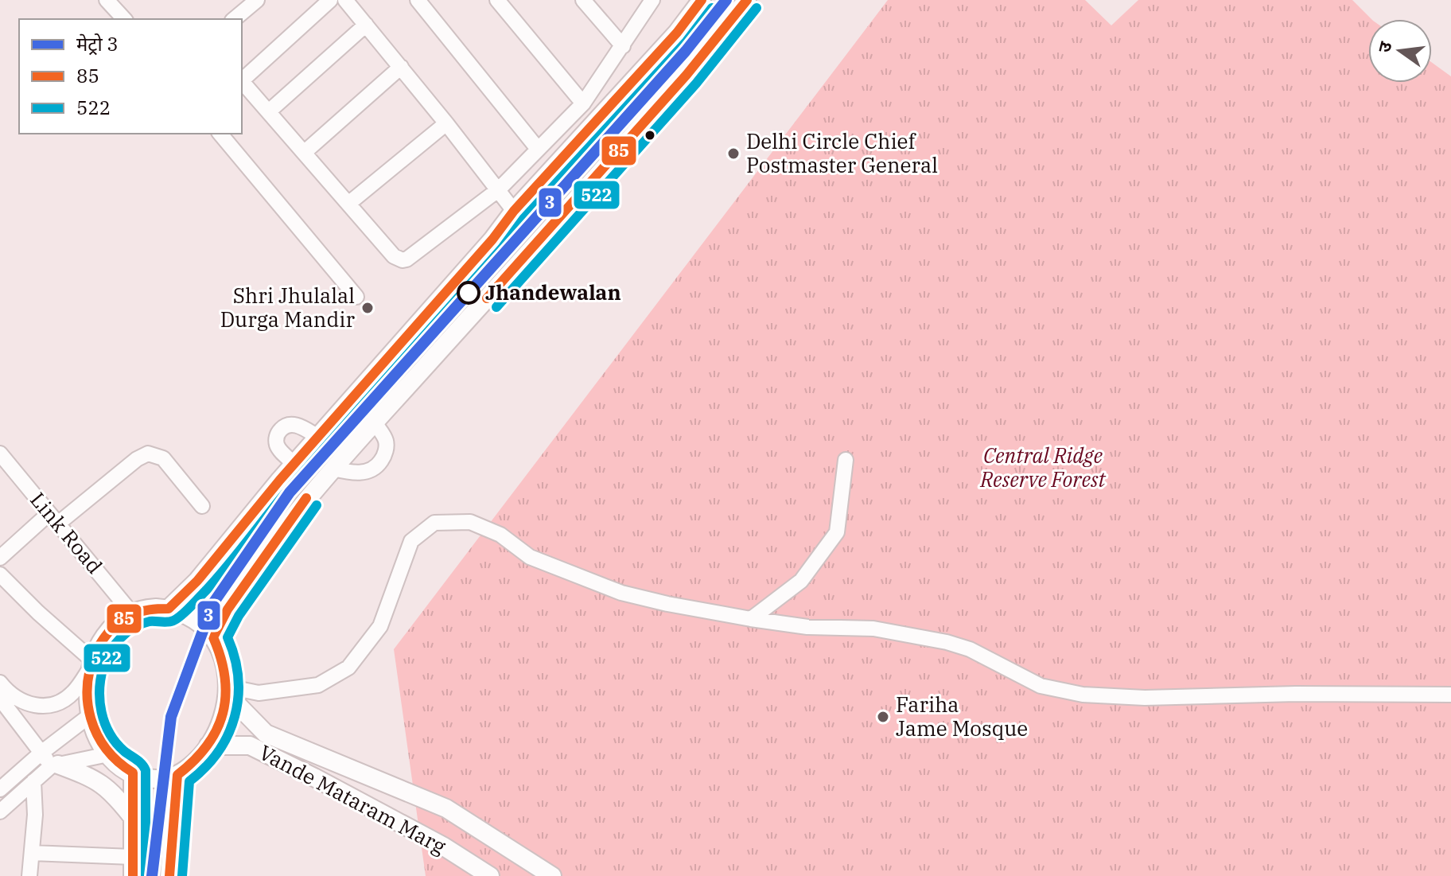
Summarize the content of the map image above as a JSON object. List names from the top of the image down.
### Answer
{
  "streets": {
    "main road": ["Vande Mataram Marg"],
    "street": ["Link Road"]
  },
  "crossings": [
    ["Link Road", "Vande Mataram Marg"]
  ],
  "parks": ["Central Ridge Reserve Forest"],
  "places": [
    "Delhi Circle Chief Postmaster General",
    "Jhandewalan",
    "Shri Jhulalal Durga Mandir",
    "Fariha Jame Mosque"
  ],
  "lines": ["metro line 3", "transit line 85", "transit line 522"],
  "legend": ["मेट्रो 3", "85", "522"],
  "north": "left"
}
